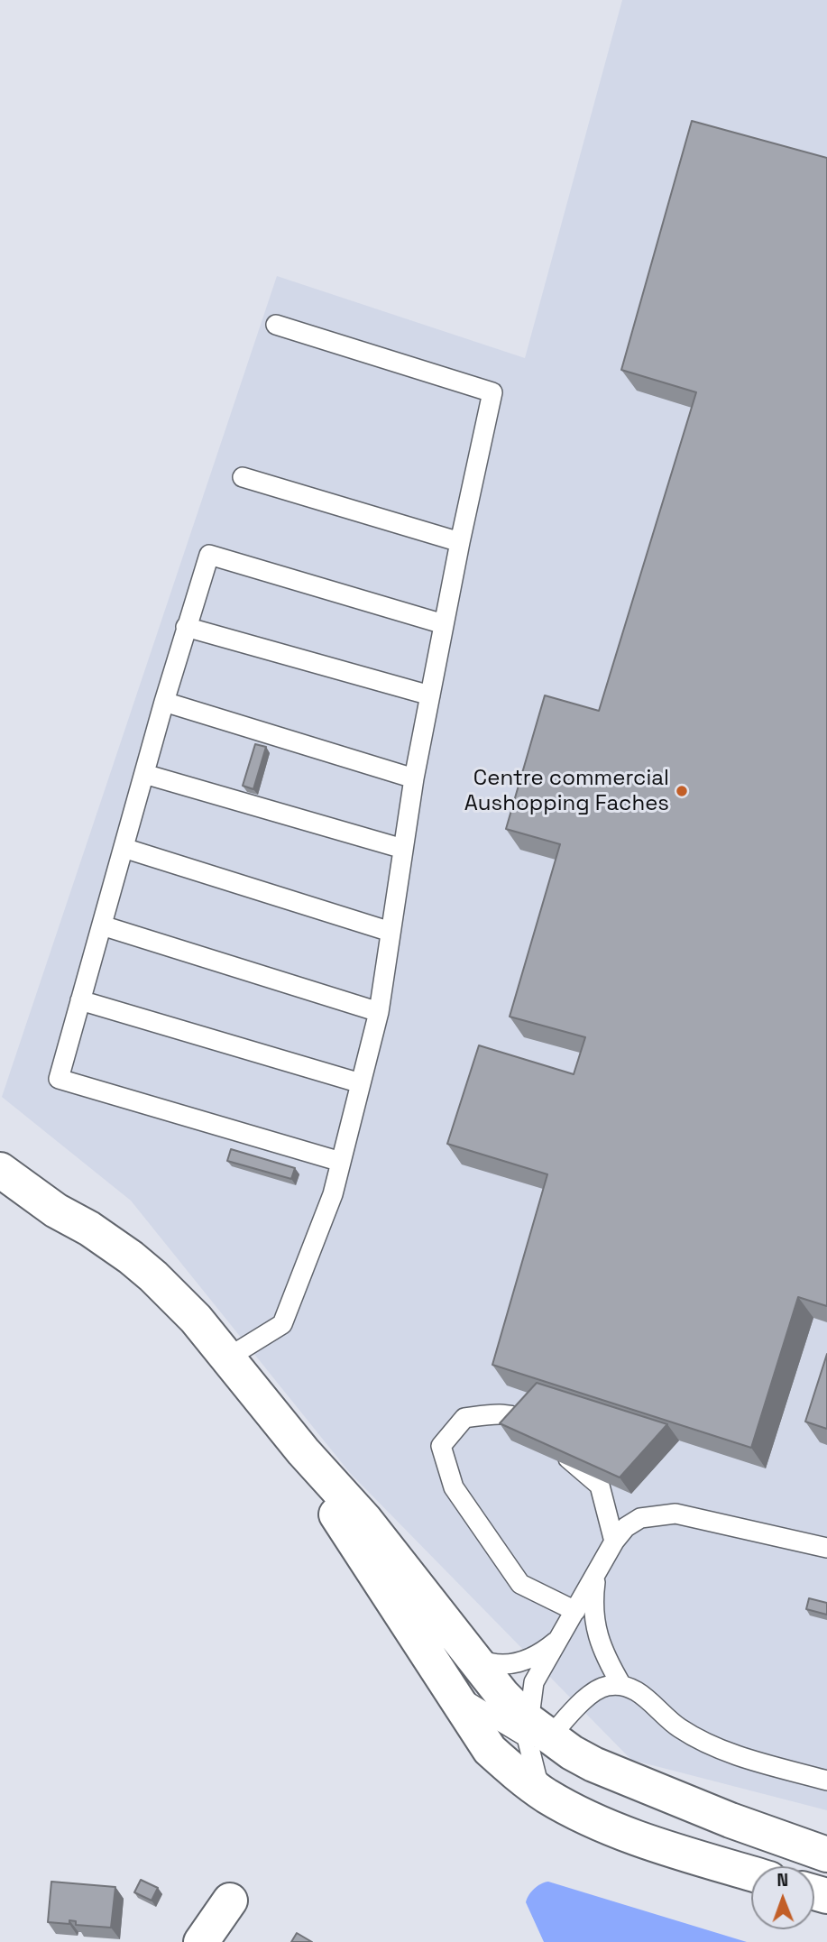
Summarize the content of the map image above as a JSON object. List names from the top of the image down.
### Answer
{
  "places": ["Centre commercial Aushopping Faches"],
  "north": "top"
}
